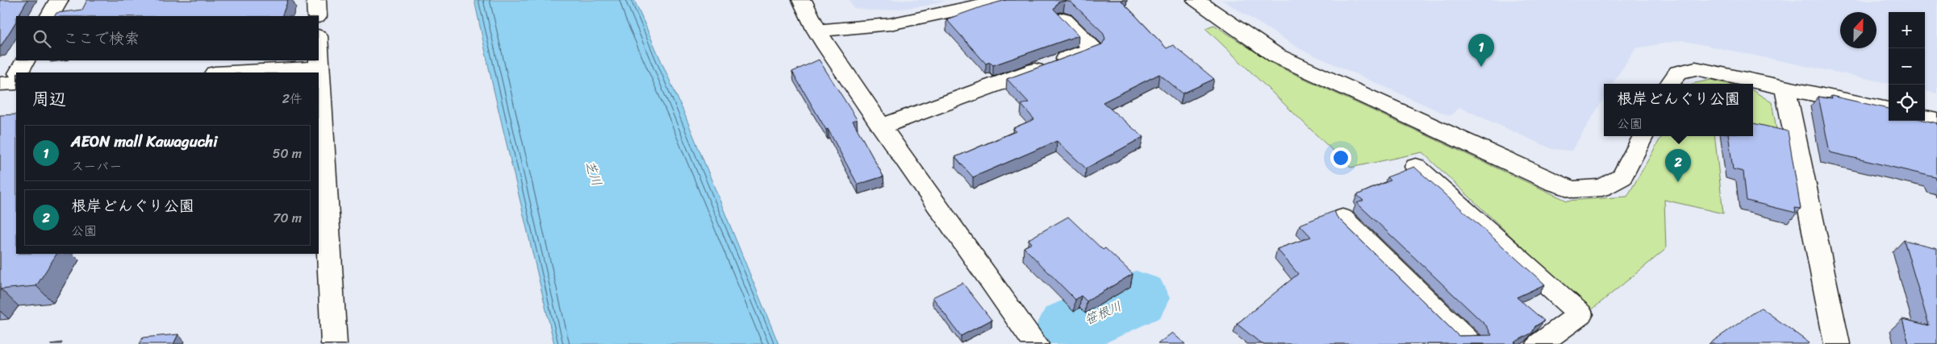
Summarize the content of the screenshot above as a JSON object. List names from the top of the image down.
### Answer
{
  "water": ["芝川", "笹根川"],
  "north": "top",
  "page": {
    "map_buttons": ["+", "−"],
    "search": "ここで検索",
    "pins": ["1", "2"],
    "heading": ["周辺", "2件"],
    "popup": ["根岸どんぐり公園", "公園"],
    "list": [
      {
        "mark": "1",
        "name": "AEON mall Kawaguchi",
        "note": "スーパー",
        "value": "50 m"
      },
      {
        "mark": "2",
        "name": "根岸どんぐり公園",
        "note": "公園",
        "value": "70 m"
      }
    ]
  }
}
